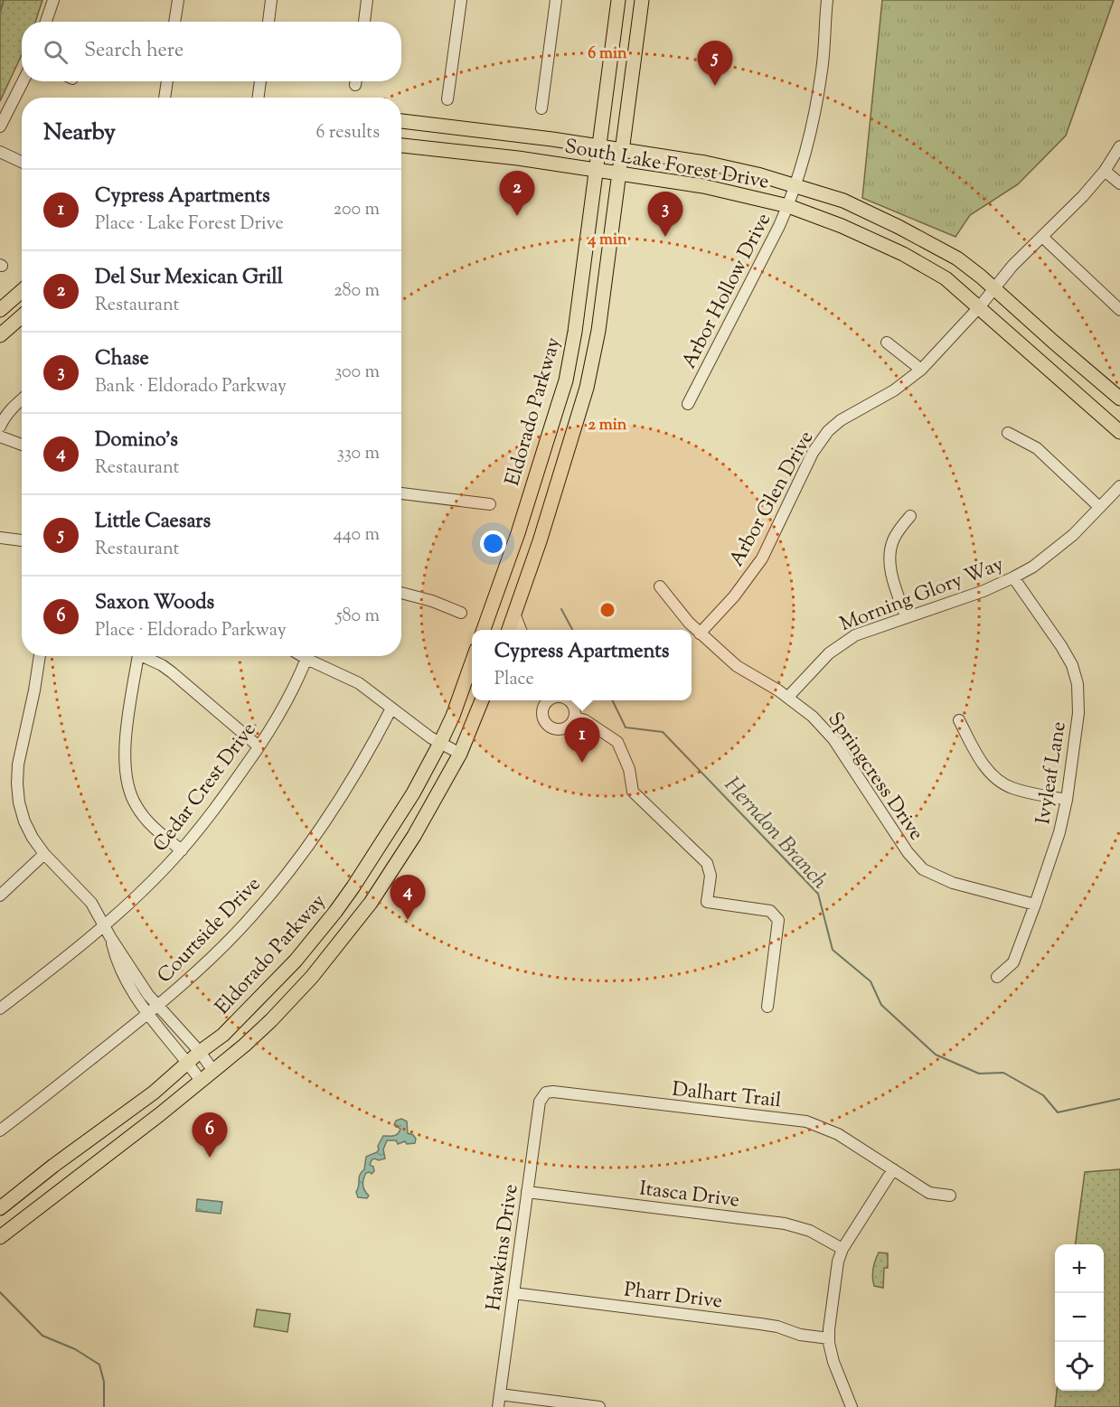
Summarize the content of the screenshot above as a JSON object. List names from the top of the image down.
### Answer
{
  "streets": {
    "main road": ["South Lake Forest Drive", "Eldorado Parkway"],
    "street": [
      "Arbor Hollow Drive",
      "Arbor Glen Drive",
      "Morning Glory Way",
      "Ivyleaf Lane",
      "Springcress Drive",
      "Cedar Crest Drive",
      "Courtside Drive",
      "Dalhart Trail",
      "Itasca Drive",
      "Hawkins Drive",
      "Pharr Drive"
    ]
  },
  "crossings": [
    ["South Lake Forest Drive", "Arbor Hollow Drive"],
    ["South Lake Forest Drive", "Eldorado Parkway"],
    ["South Lake Forest Drive", "Arbor Glen Drive"],
    ["Arbor Glen Drive", "Springcress Drive"],
    ["Morning Glory Way", "Ivyleaf Lane"],
    ["Morning Glory Way", "Springcress Drive"],
    ["Ivyleaf Lane", "Springcress Drive"],
    ["Dalhart Trail", "Hawkins Drive"],
    ["Itasca Drive", "Hawkins Drive"],
    ["Hawkins Drive", "Pharr Drive"]
  ],
  "water": ["Herndon Branch"],
  "page": {
    "search": "Search here",
    "pins": [
      "5",
      "2",
      "3",
      "1",
      "4",
      "6"
    ],
    "heading": ["Nearby", "6 results"],
    "list": [
      {
        "mark": "1",
        "name": "Cypress Apartments",
        "note": "Place · Lake Forest Drive",
        "value": "200 m"
      },
      {
        "mark": "2",
        "name": "Del Sur Mexican Grill",
        "note": "Restaurant",
        "value": "280 m"
      },
      {
        "mark": "3",
        "name": "Chase",
        "note": "Bank · Eldorado Parkway",
        "value": "300 m"
      },
      {
        "mark": "4",
        "name": "Domino's",
        "note": "Restaurant",
        "value": "330 m"
      },
      {
        "mark": "5",
        "name": "Little Caesars",
        "note": "Restaurant",
        "value": "440 m"
      },
      {
        "mark": "6",
        "name": "Saxon Woods",
        "note": "Place · Eldorado Parkway",
        "value": "580 m"
      }
    ],
    "popup": ["Cypress Apartments", "Place"],
    "map_buttons": ["+", "−"]
  },
  "rings": ["6 min", "4 min", "2 min"]
}
